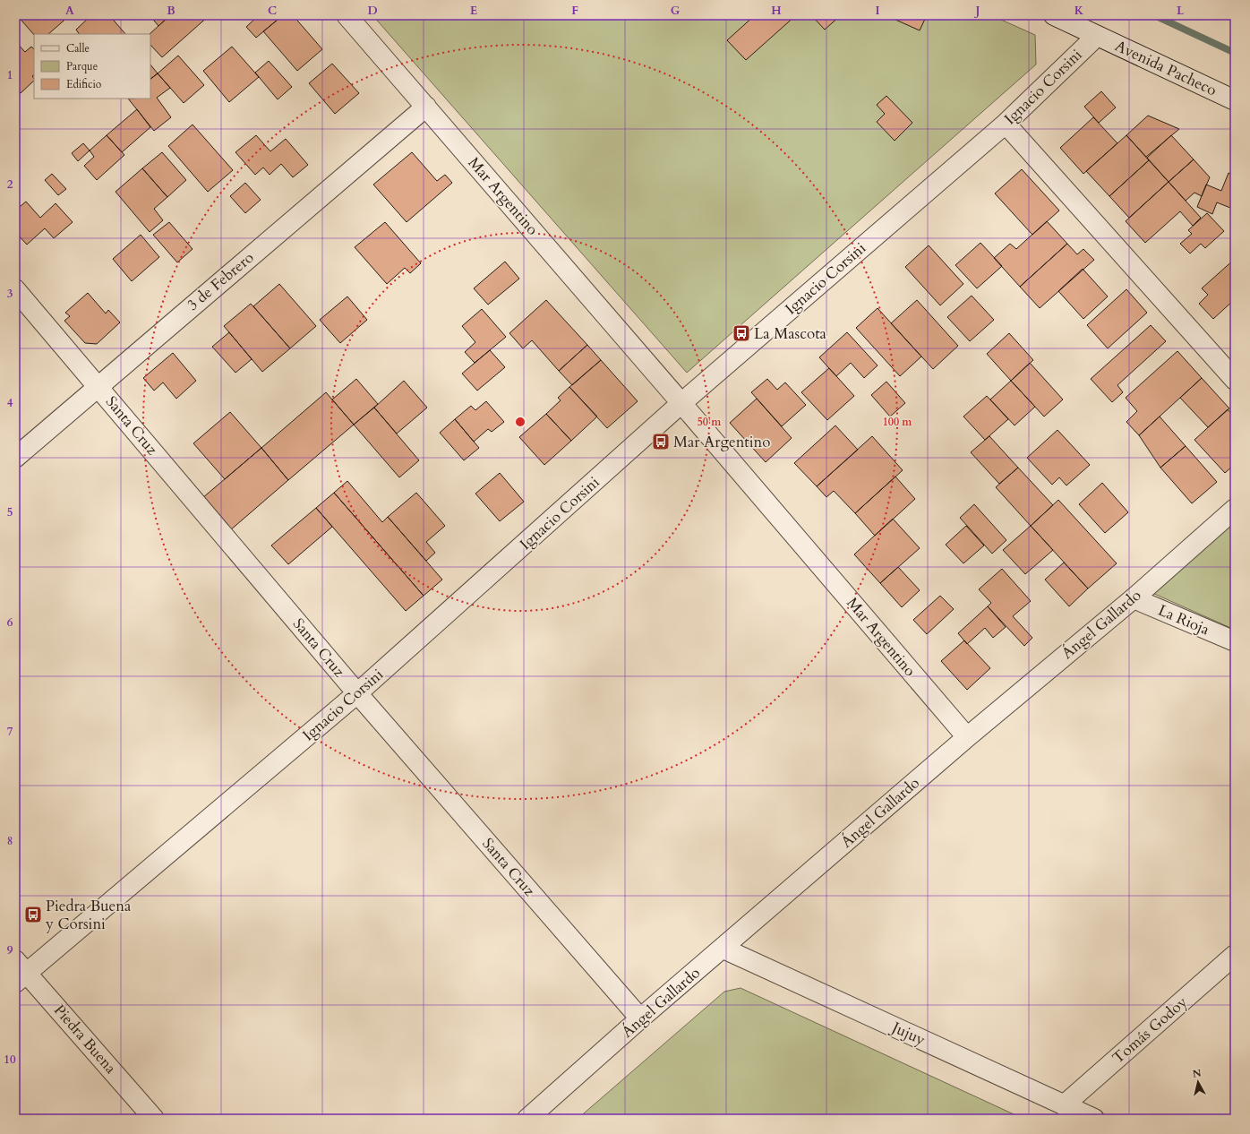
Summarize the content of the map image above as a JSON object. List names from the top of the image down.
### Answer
{
  "streets": {
    "street": [
      "Avenida Pacheco",
      "Ignacio Corsini",
      "Mar Argentino",
      "3 de Febrero",
      "Santa Cruz",
      "La Rioja",
      "Ángel Gallardo",
      "Tomás Godoy",
      "Jujuy",
      "Piedra Buena"
    ]
  },
  "crossings": [
    ["Avenida Pacheco", "Ignacio Corsini"],
    ["Ignacio Corsini", "Mar Argentino"],
    ["Ignacio Corsini", "Santa Cruz"],
    ["Ignacio Corsini", "Piedra Buena"],
    ["Mar Argentino", "3 de Febrero"],
    ["Mar Argentino", "Ángel Gallardo"],
    ["3 de Febrero", "Santa Cruz"],
    ["Santa Cruz", "Ángel Gallardo"],
    ["La Rioja", "Ángel Gallardo"],
    ["Ángel Gallardo", "Jujuy"],
    ["Tomás Godoy", "Jujuy"]
  ],
  "places": {
    "bus stop": ["La Mascota", "Mar Argentino", "Piedra Buena y Corsini"]
  },
  "legend": ["Calle", "Parque", "Edificio"],
  "north": "top",
  "grid": {
    "columns": [
      "A",
      "B",
      "C",
      "D",
      "E",
      "F",
      "G",
      "H",
      "I",
      "J",
      "K",
      "L"
    ],
    "rows": [
      "1",
      "2",
      "3",
      "4",
      "5",
      "6",
      "7",
      "8",
      "9",
      "10"
    ]
  },
  "rings": ["50 m", "100 m"]
}
